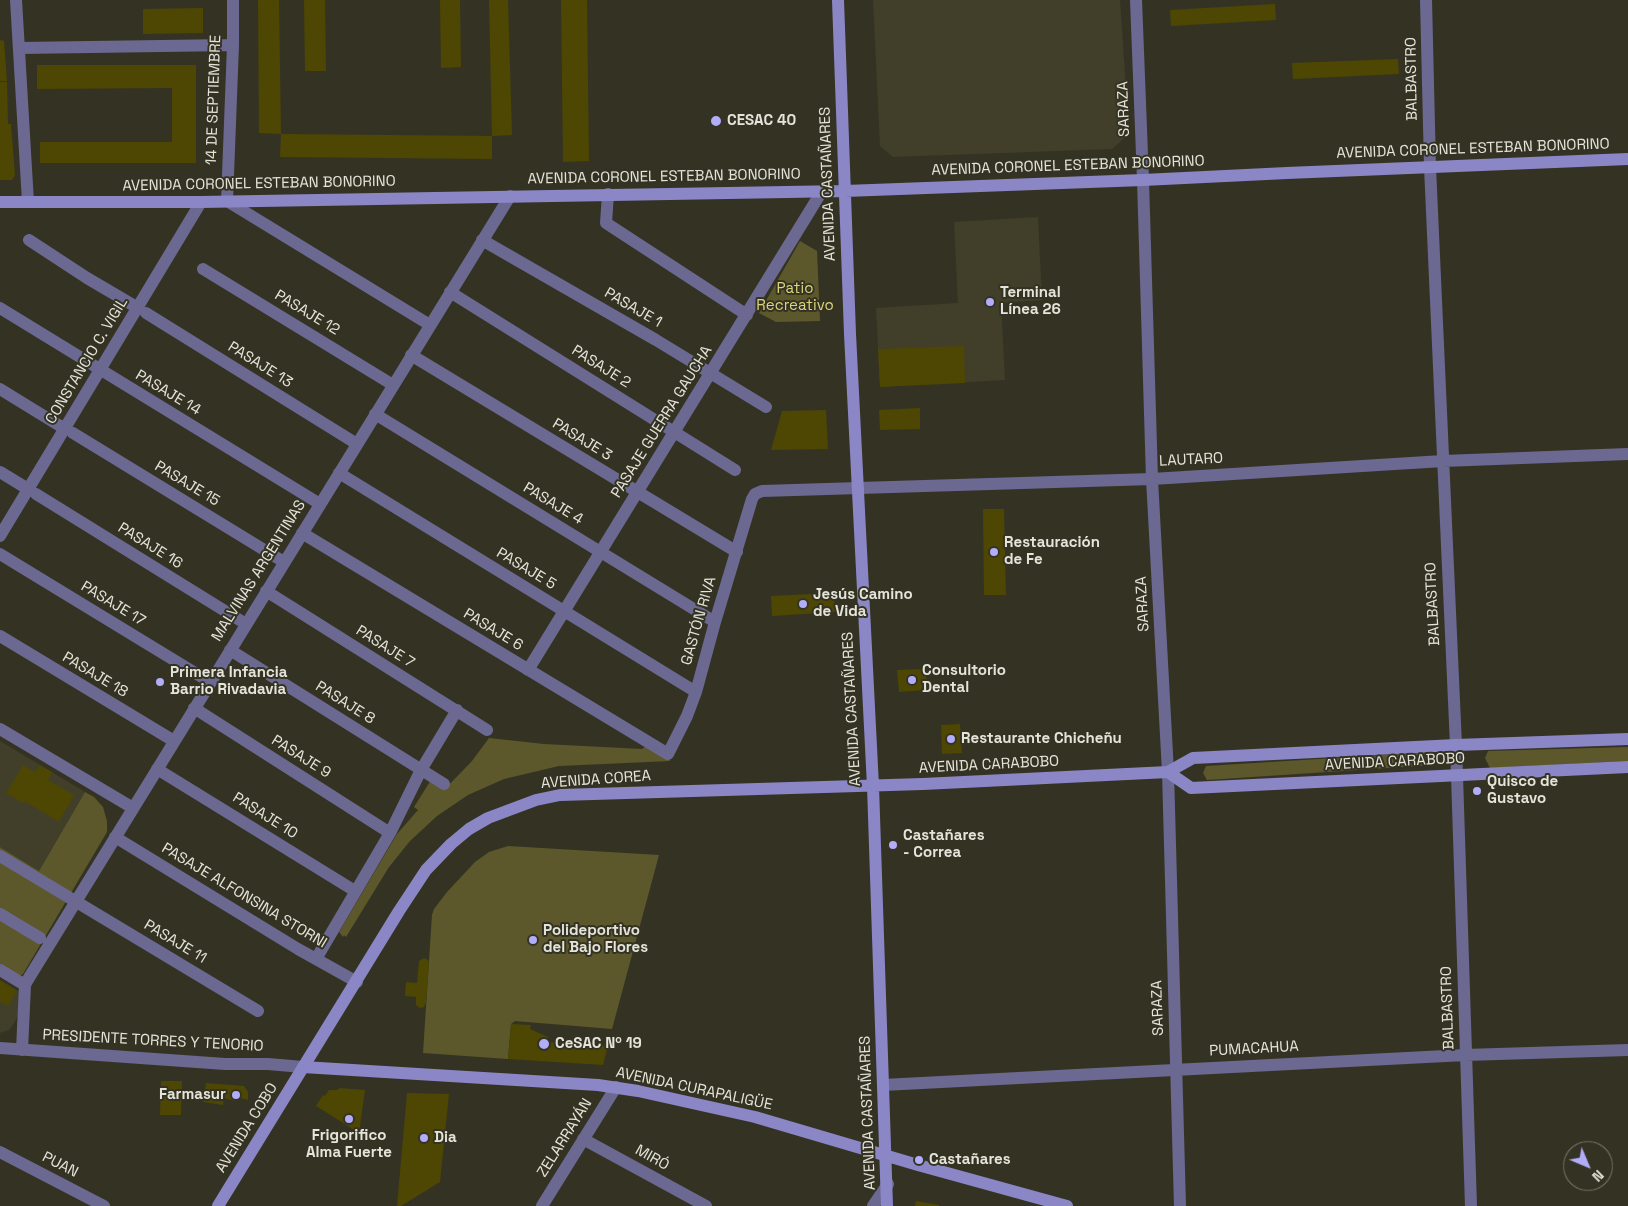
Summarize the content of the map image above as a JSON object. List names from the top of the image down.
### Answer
{
  "streets": {
    "main road": [
      "AVENIDA CORONEL ESTEBAN BONORINO",
      "AVENIDA CASTAÑARES",
      "AVENIDA CARABOBO",
      "AVENIDA COREA",
      "AVENIDA CURAPALIGÜE",
      "AVENIDA COBO"
    ],
    "street": [
      "BALBASTRO",
      "14 DE SEPTIEMBRE",
      "SARAZA",
      "PASAJE 1",
      "PASAJE 12",
      "CONSTANCIO C. VIGIL",
      "PASAJE 13",
      "PASAJE 2",
      "PASAJE 14",
      "PASAJE GUERRA GAUCHA",
      "PASAJE 3",
      "LAUTARO",
      "PASAJE 15",
      "PASAJE 4",
      "PASAJE 16",
      "PASAJE 5",
      "MALVINAS ARGENTINAS",
      "PASAJE 17",
      "GASTÓN RIVA",
      "PASAJE 6",
      "PASAJE 7",
      "PASAJE 18",
      "PASAJE 8",
      "PASAJE 9",
      "PASAJE 10",
      "PASAJE ALFONSINA STORNI",
      "PASAJE 11",
      "PRESIDENTE TORRES Y TENORIO",
      "PUMACAHUA",
      "ZELARRAYÁN",
      "MIRÓ",
      "PUAN"
    ]
  },
  "crossings": [
    ["BALBASTRO", "AVENIDA CORONEL ESTEBAN BONORINO"],
    ["BALBASTRO", "LAUTARO"],
    ["BALBASTRO", "AVENIDA CARABOBO"],
    ["BALBASTRO", "PUMACAHUA"],
    ["14 DE SEPTIEMBRE", "AVENIDA CORONEL ESTEBAN BONORINO"],
    ["SARAZA", "AVENIDA CORONEL ESTEBAN BONORINO"],
    ["SARAZA", "LAUTARO"],
    ["SARAZA", "AVENIDA CARABOBO"],
    ["SARAZA", "PUMACAHUA"],
    ["AVENIDA CORONEL ESTEBAN BONORINO", "AVENIDA CASTAÑARES"],
    ["AVENIDA CORONEL ESTEBAN BONORINO", "CONSTANCIO C. VIGIL"],
    ["AVENIDA CORONEL ESTEBAN BONORINO", "PASAJE GUERRA GAUCHA"],
    ["AVENIDA CORONEL ESTEBAN BONORINO", "MALVINAS ARGENTINAS"],
    ["AVENIDA CASTAÑARES", "LAUTARO"],
    ["AVENIDA CASTAÑARES", "AVENIDA CARABOBO"],
    ["AVENIDA CASTAÑARES", "AVENIDA COREA"],
    ["AVENIDA CASTAÑARES", "PUMACAHUA"],
    ["AVENIDA CASTAÑARES", "AVENIDA CURAPALIGÜE"],
    ["PASAJE 1", "PASAJE GUERRA GAUCHA"],
    ["PASAJE 1", "MALVINAS ARGENTINAS"],
    ["PASAJE 12", "MALVINAS ARGENTINAS"],
    ["CONSTANCIO C. VIGIL", "PASAJE 13"],
    ["CONSTANCIO C. VIGIL", "PASAJE 14"],
    ["CONSTANCIO C. VIGIL", "PASAJE 15"],
    ["CONSTANCIO C. VIGIL", "PASAJE 16"],
    ["PASAJE 13", "MALVINAS ARGENTINAS"],
    ["PASAJE 2", "PASAJE GUERRA GAUCHA"],
    ["PASAJE 2", "MALVINAS ARGENTINAS"],
    ["PASAJE 14", "MALVINAS ARGENTINAS"],
    ["PASAJE GUERRA GAUCHA", "PASAJE 3"],
    ["PASAJE GUERRA GAUCHA", "PASAJE 4"],
    ["PASAJE GUERRA GAUCHA", "PASAJE 5"],
    ["PASAJE GUERRA GAUCHA", "PASAJE 6"],
    ["PASAJE 3", "MALVINAS ARGENTINAS"],
    ["PASAJE 3", "GASTÓN RIVA"],
    ["LAUTARO", "GASTÓN RIVA"],
    ["PASAJE 15", "MALVINAS ARGENTINAS"],
    ["PASAJE 4", "MALVINAS ARGENTINAS"],
    ["PASAJE 4", "GASTÓN RIVA"],
    ["PASAJE 16", "MALVINAS ARGENTINAS"],
    ["PASAJE 5", "MALVINAS ARGENTINAS"],
    ["PASAJE 5", "GASTÓN RIVA"],
    ["MALVINAS ARGENTINAS", "PASAJE 17"],
    ["MALVINAS ARGENTINAS", "PASAJE 6"],
    ["MALVINAS ARGENTINAS", "PASAJE 7"],
    ["MALVINAS ARGENTINAS", "PASAJE 18"],
    ["MALVINAS ARGENTINAS", "PASAJE 8"],
    ["MALVINAS ARGENTINAS", "PASAJE 9"],
    ["MALVINAS ARGENTINAS", "PASAJE 10"],
    ["MALVINAS ARGENTINAS", "PASAJE ALFONSINA STORNI"],
    ["MALVINAS ARGENTINAS", "PASAJE 11"],
    ["GASTÓN RIVA", "PASAJE 6"],
    ["AVENIDA CARABOBO", "AVENIDA COREA"],
    ["AVENIDA COREA", "PASAJE ALFONSINA STORNI"],
    ["AVENIDA COREA", "PRESIDENTE TORRES Y TENORIO"],
    ["AVENIDA COREA", "AVENIDA CURAPALIGÜE"],
    ["AVENIDA COREA", "AVENIDA COBO"],
    ["PRESIDENTE TORRES Y TENORIO", "AVENIDA CURAPALIGÜE"],
    ["PRESIDENTE TORRES Y TENORIO", "AVENIDA COBO"],
    ["AVENIDA CURAPALIGÜE", "AVENIDA COBO"],
    ["AVENIDA CURAPALIGÜE", "ZELARRAYÁN"],
    ["ZELARRAYÁN", "MIRÓ"]
  ],
  "parks": ["Patio Recreativo"],
  "places": [
    "CESAC 40",
    "Terminal Línea 26",
    "Restauración de Fe",
    "Jesús Camino de Vida",
    "Consultorio Dental",
    "Primera Infancia Barrio Rivadavia",
    "Restaurante Chicheñu",
    "Quisco de Gustavo",
    "Castañares - Correa",
    "Polideportivo del Bajo Flores",
    "CeSAC Nº 19",
    "Farmasur",
    "Frigorifico Alma Fuerte",
    "Dia",
    "Castañares"
  ],
  "north": "bottom right"
}
